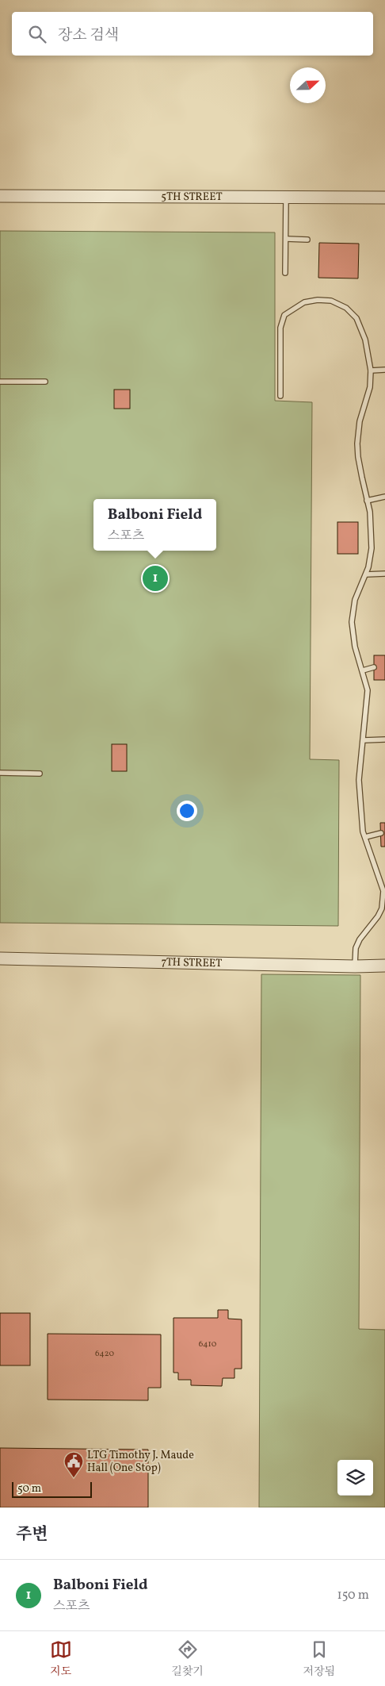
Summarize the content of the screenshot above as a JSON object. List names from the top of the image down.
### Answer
{
  "streets": {
    "street": ["5TH STREET", "7TH STREET"]
  },
  "places": {
    "public building": ["LTG Timothy J. Maude Hall (One Stop)"]
  },
  "house_numbers": ["6410", "6420"],
  "scale_bar": "50 m",
  "north": "right",
  "page": {
    "search": "장소 검색",
    "popup": ["Balboni Field", "스포츠"],
    "pins": "1",
    "scale": "50 m",
    "heading": "주변",
    "list": [
      {
        "mark": "1",
        "name": "Balboni Field",
        "note": "스포츠",
        "value": "150 m"
      }
    ],
    "nav": ["지도", "길찾기", "저장됨"]
  }
}
